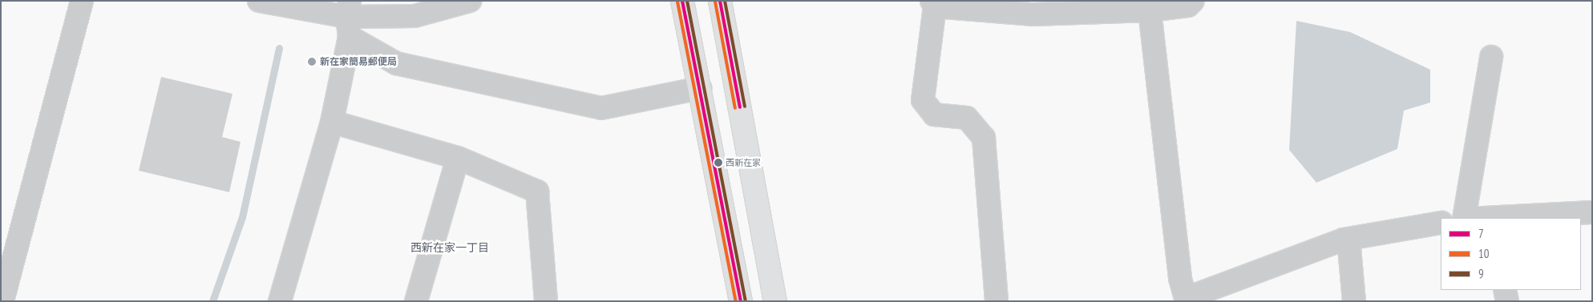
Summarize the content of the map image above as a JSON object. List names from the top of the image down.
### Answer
{
  "districts": ["西新在家一丁目"],
  "places": ["新在家簡易郵便局", "西新在家"],
  "lines": ["transit line 7", "transit line 9", "transit line 10"],
  "legend": ["7", "10", "9"]
}
